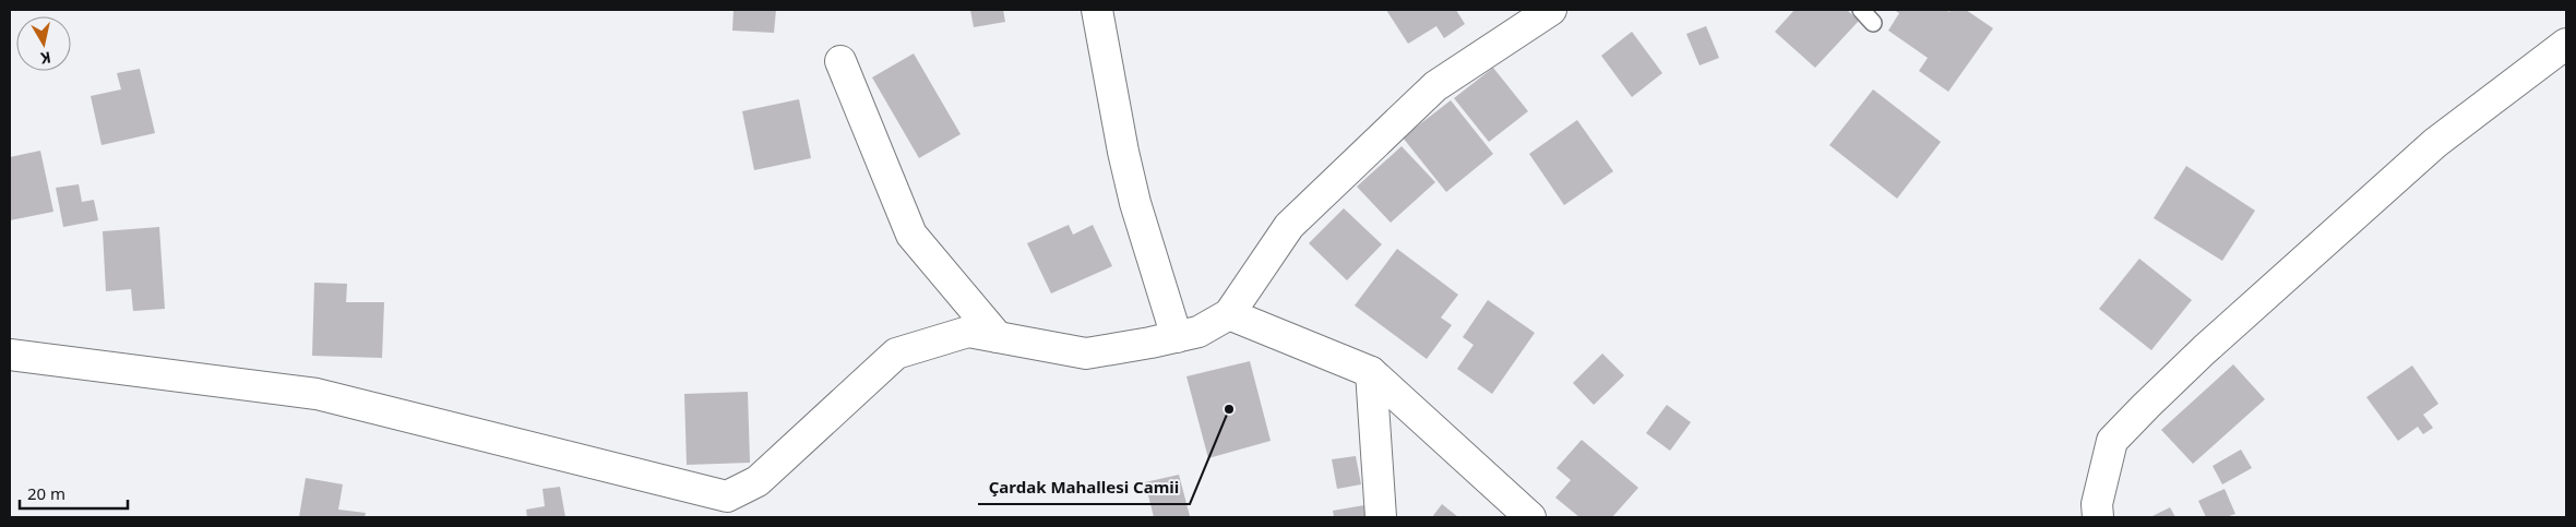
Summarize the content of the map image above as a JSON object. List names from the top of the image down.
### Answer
{
  "places": ["Çardak Mahallesi Camii"],
  "scale_bar": "20 m",
  "north": "bottom"
}
